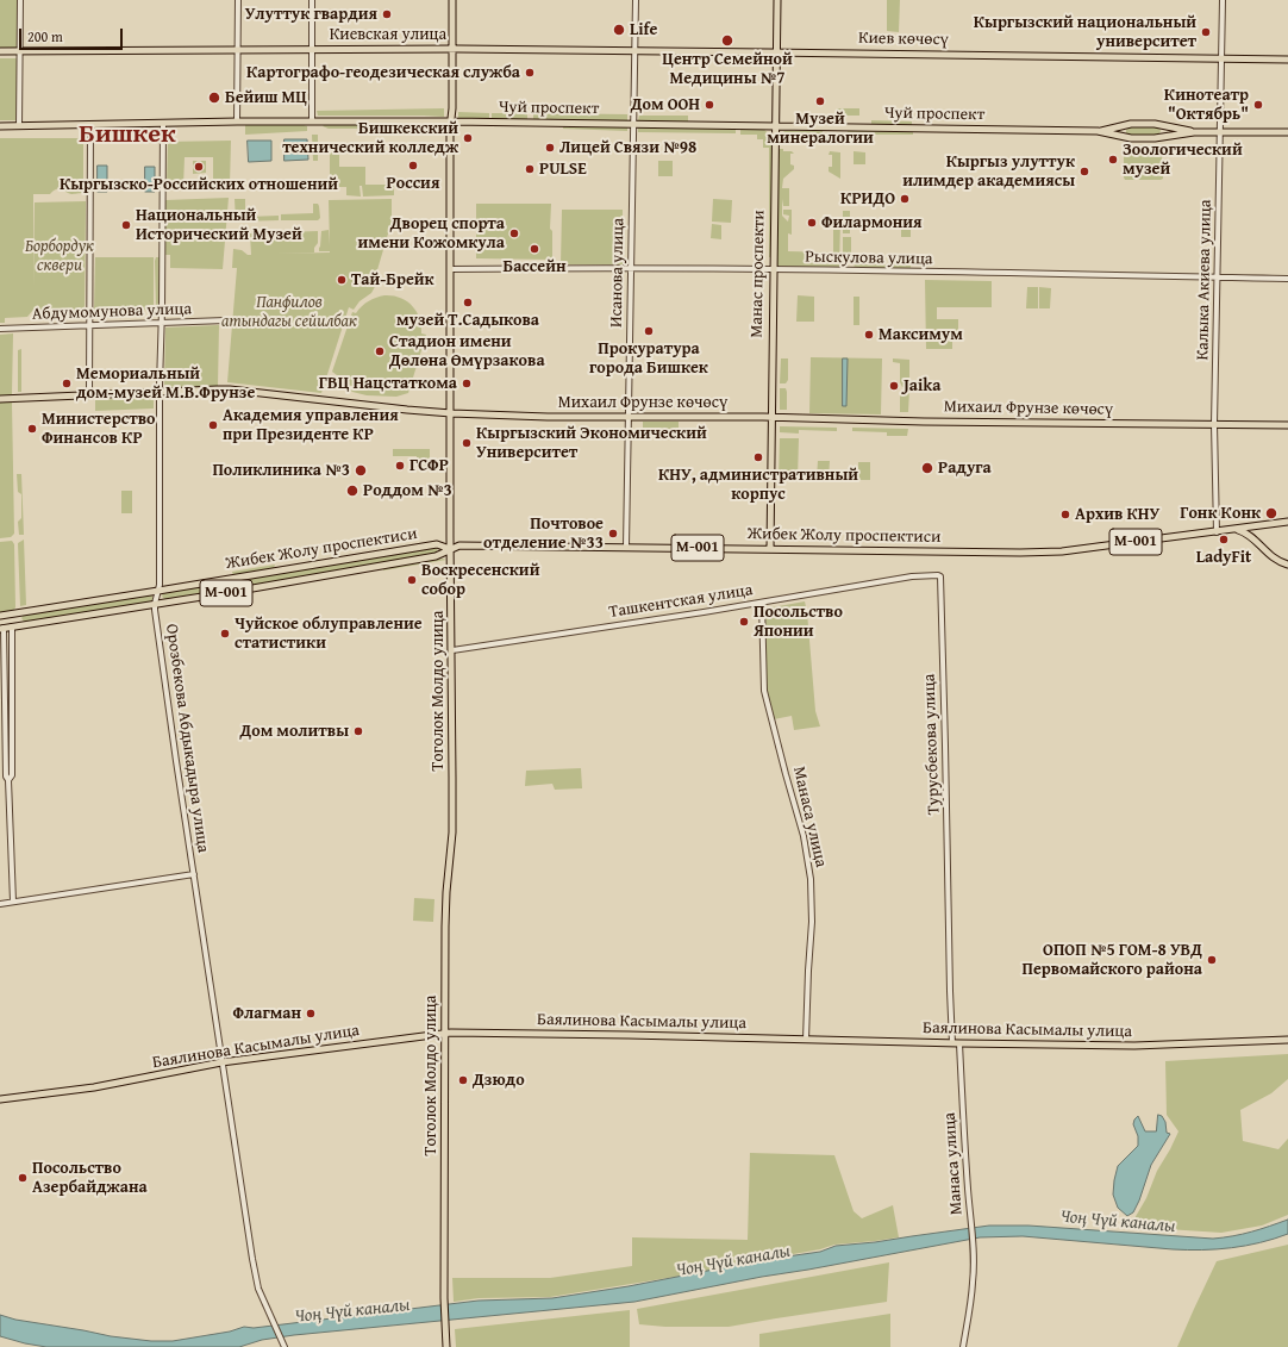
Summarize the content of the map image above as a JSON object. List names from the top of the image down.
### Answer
{
  "streets": {
    "main road": [
      "Киевская улица",
      "Киев көчөсү",
      "Чуй проспект",
      "Манас проспекти",
      "Михаил Фрунзе көчөсү",
      "Жибек Жолу проспектиси",
      "М-001",
      "Тоголок Молдо улица",
      "Баялинова Касымалы улица"
    ],
    "street": [
      "Рыскулова улица",
      "Исанова улица",
      "Калыка Акиева улица",
      "Абдумомунова улица",
      "Ташкентская улица",
      "Орозбекова Абдыкадыра улица",
      "Турусбекова улица",
      "Манаса улица"
    ]
  },
  "crossings": [
    ["Киевская улица", "Киев көчөсү"],
    ["Киевская улица", "Исанова улица"],
    ["Киевская улица", "Манас проспекти"],
    ["Киевская улица", "Тоголок Молдо улица"],
    ["Киев көчөсү", "Манас проспекти"],
    ["Киев көчөсү", "Калыка Акиева улица"],
    ["Чуй проспект", "Исанова улица"],
    ["Чуй проспект", "Манас проспекти"],
    ["Чуй проспект", "Калыка Акиева улица"],
    ["Чуй проспект", "Тоголок Молдо улица"],
    ["Чуй проспект", "Орозбекова Абдыкадыра улица"],
    ["Рыскулова улица", "Исанова улица"],
    ["Рыскулова улица", "Манас проспекти"],
    ["Рыскулова улица", "Калыка Акиева улица"],
    ["Рыскулова улица", "Тоголок Молдо улица"],
    ["Исанова улица", "Михаил Фрунзе көчөсү"],
    ["Исанова улица", "Жибек Жолу проспектиси"],
    ["Манас проспекти", "Михаил Фрунзе көчөсү"],
    ["Манас проспекти", "Жибек Жолу проспектиси"],
    ["Калыка Акиева улица", "Михаил Фрунзе көчөсү"],
    ["Калыка Акиева улица", "Жибек Жолу проспектиси"],
    ["Абдумомунова улица", "Орозбекова Абдыкадыра улица"],
    ["Михаил Фрунзе көчөсү", "Тоголок Молдо улица"],
    ["Михаил Фрунзе көчөсү", "Орозбекова Абдыкадыра улица"],
    ["Жибек Жолу проспектиси", "Тоголок Молдо улица"],
    ["Жибек Жолу проспектиси", "Орозбекова Абдыкадыра улица"],
    ["Ташкентская улица", "Тоголок Молдо улица"],
    ["Ташкентская улица", "Турусбекова улица"],
    ["Ташкентская улица", "Манаса улица"],
    ["Тоголок Молдо улица", "Баялинова Касымалы улица"],
    ["Орозбекова Абдыкадыра улица", "Баялинова Касымалы улица"],
    ["Турусбекова улица", "Манаса улица"],
    ["Манаса улица", "Баялинова Касымалы улица"]
  ],
  "districts": ["Бишкек"],
  "water": ["Чоң Чүй каналы"],
  "parks": ["Борбордук сквери", "Панфилов атындагы сейилбак"],
  "places": [
    "Улуттук гвардия",
    "Life",
    "Кыргызский национальный университет",
    "Центр Семейной Медицины №7",
    "Картографо-геодезическая служба",
    "Бейиш МЦ",
    "Музей минералогии",
    "Дом ООН",
    "Кинотеатр \"Октябрь\"",
    "Бишкекский технический колледж",
    "Лицей Связи №98",
    "Зоологический музей",
    "Россия",
    "Кыргызско-Российских отношений",
    "PULSE",
    "Кыргыз улуттук илимдер академиясы",
    "КРИДО",
    "Филармония",
    "Национальный Исторический Музей",
    "Дворец спорта имени Кожомкула",
    "Бассейн",
    "Тай-Брейк",
    "музей Т.Садыкова",
    "Прокуратура города Бишкек",
    "Максимум",
    "Стадион имени Дөлөна Өмүрзакова",
    "Мемориальный дом-музей М.В.Фрунзе",
    "ГВЦ Нацстаткома",
    "Jaika",
    "Академия управления при Президенте КР",
    "Министерство Финансов КР",
    "Кыргызский Экономический Университет",
    "КНУ, административный корпус",
    "ГСФР",
    "Радуга",
    "Поликлиника №3",
    "Роддом №3",
    "Гонк Конк",
    "Архив КНУ",
    "Почтовое отделение №33",
    "LadyFit",
    "Воскресенский собор",
    "Посольство Японии",
    "Чуйское облуправление статистики",
    "Дом молитвы",
    "ОПОП №5 ГОМ-8 УВД Первомайского района",
    "Флагман",
    "Дзюдо",
    "Посольство Азербайджана"
  ],
  "scale_bar": "200 m"
}
